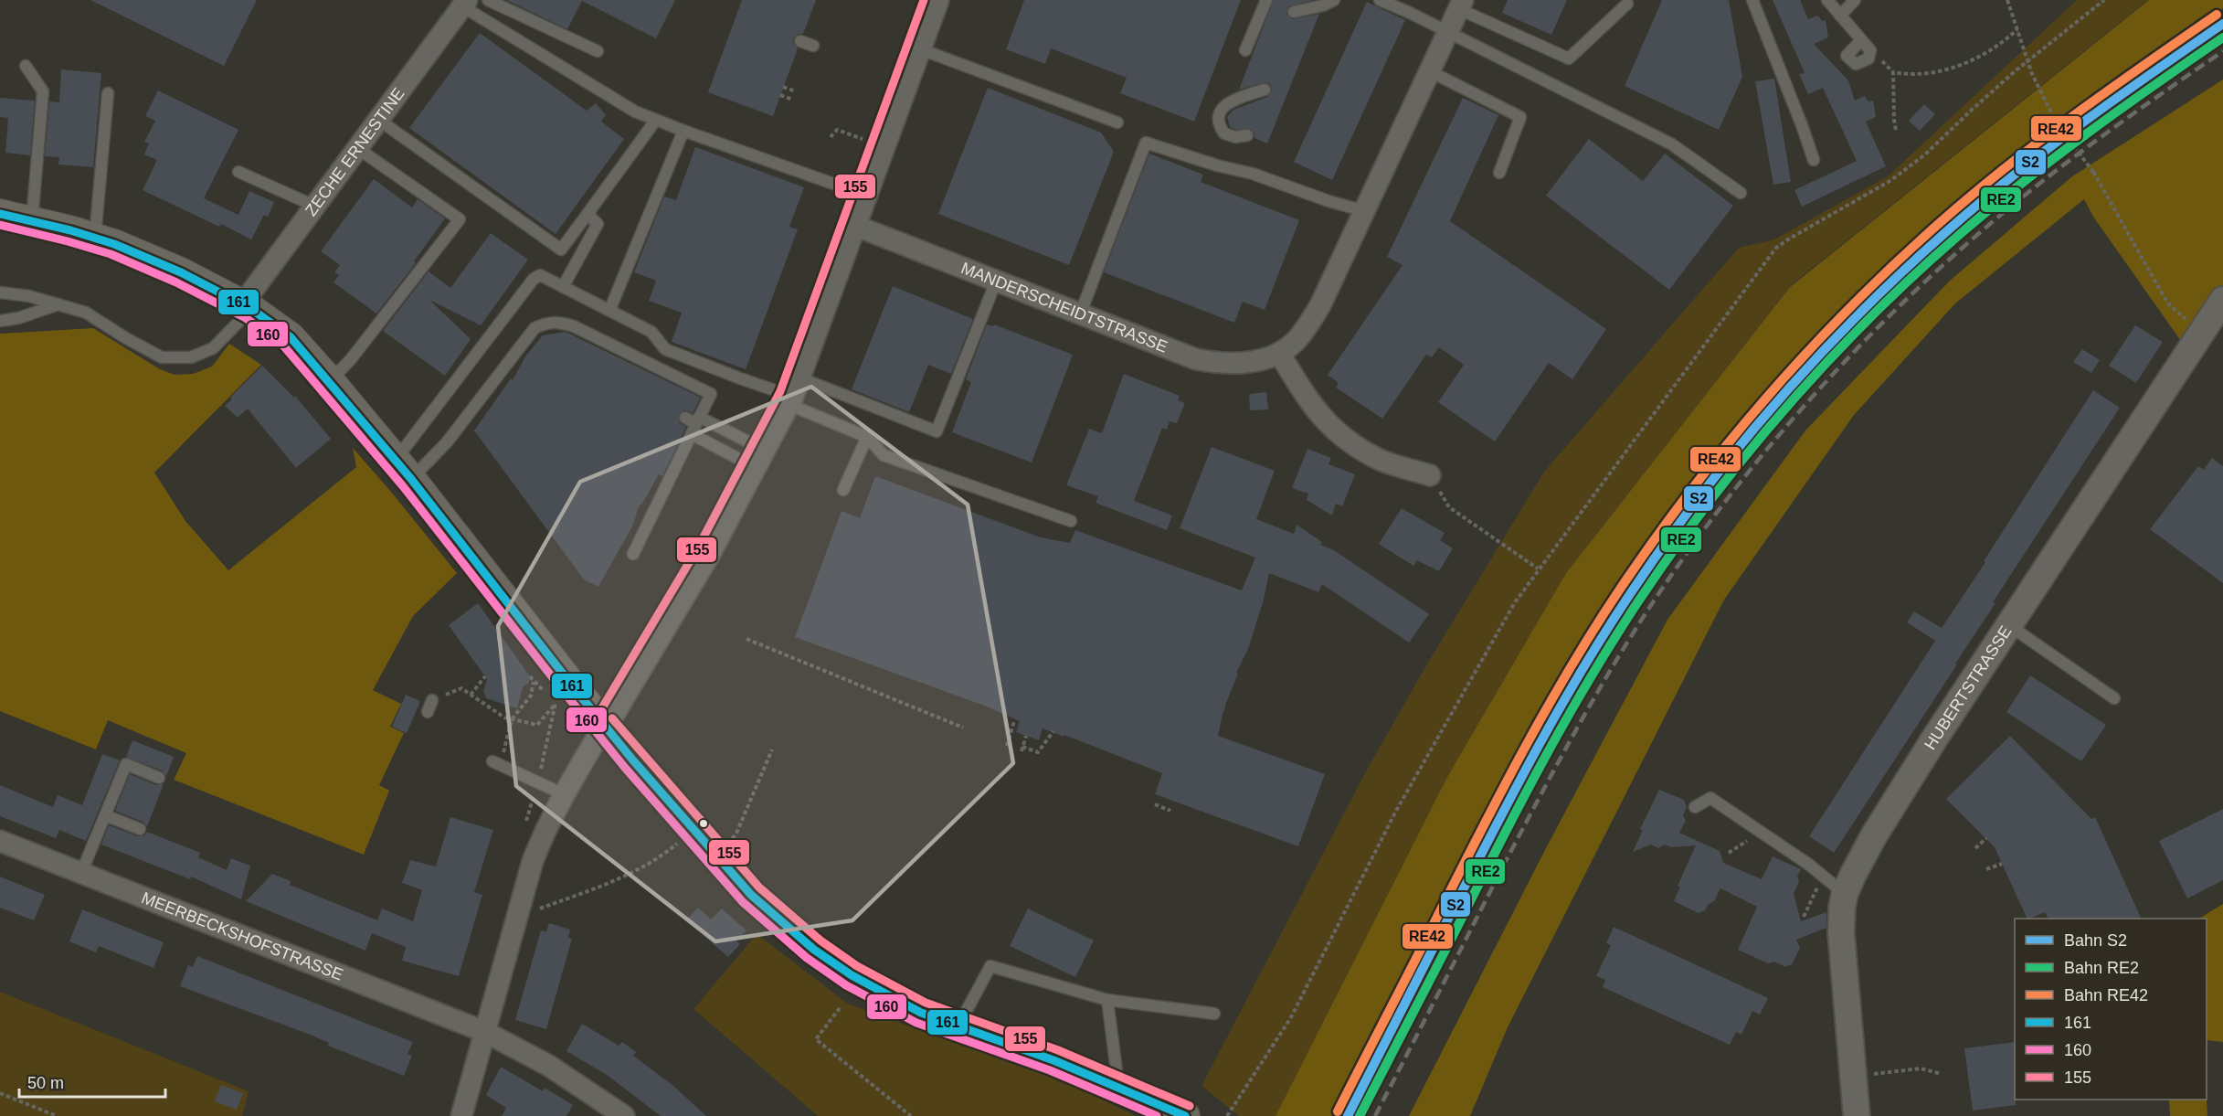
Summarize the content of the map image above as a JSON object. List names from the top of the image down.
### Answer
{
  "streets": {
    "street": [
      "ZECHE ERNESTINE",
      "MANDERSCHEIDTSTRASSE",
      "HUBERTSTRASSE",
      "MEERBECKSHOFSTRASSE"
    ]
  },
  "lines": [
    "transit line 155",
    "rail line RE42",
    "rail line S2",
    "rail line RE2",
    "transit line 161",
    "transit line 160"
  ],
  "legend": [
    "Bahn S2",
    "Bahn RE2",
    "Bahn RE42",
    "161",
    "160",
    "155"
  ],
  "scale_bar": "50 m"
}
